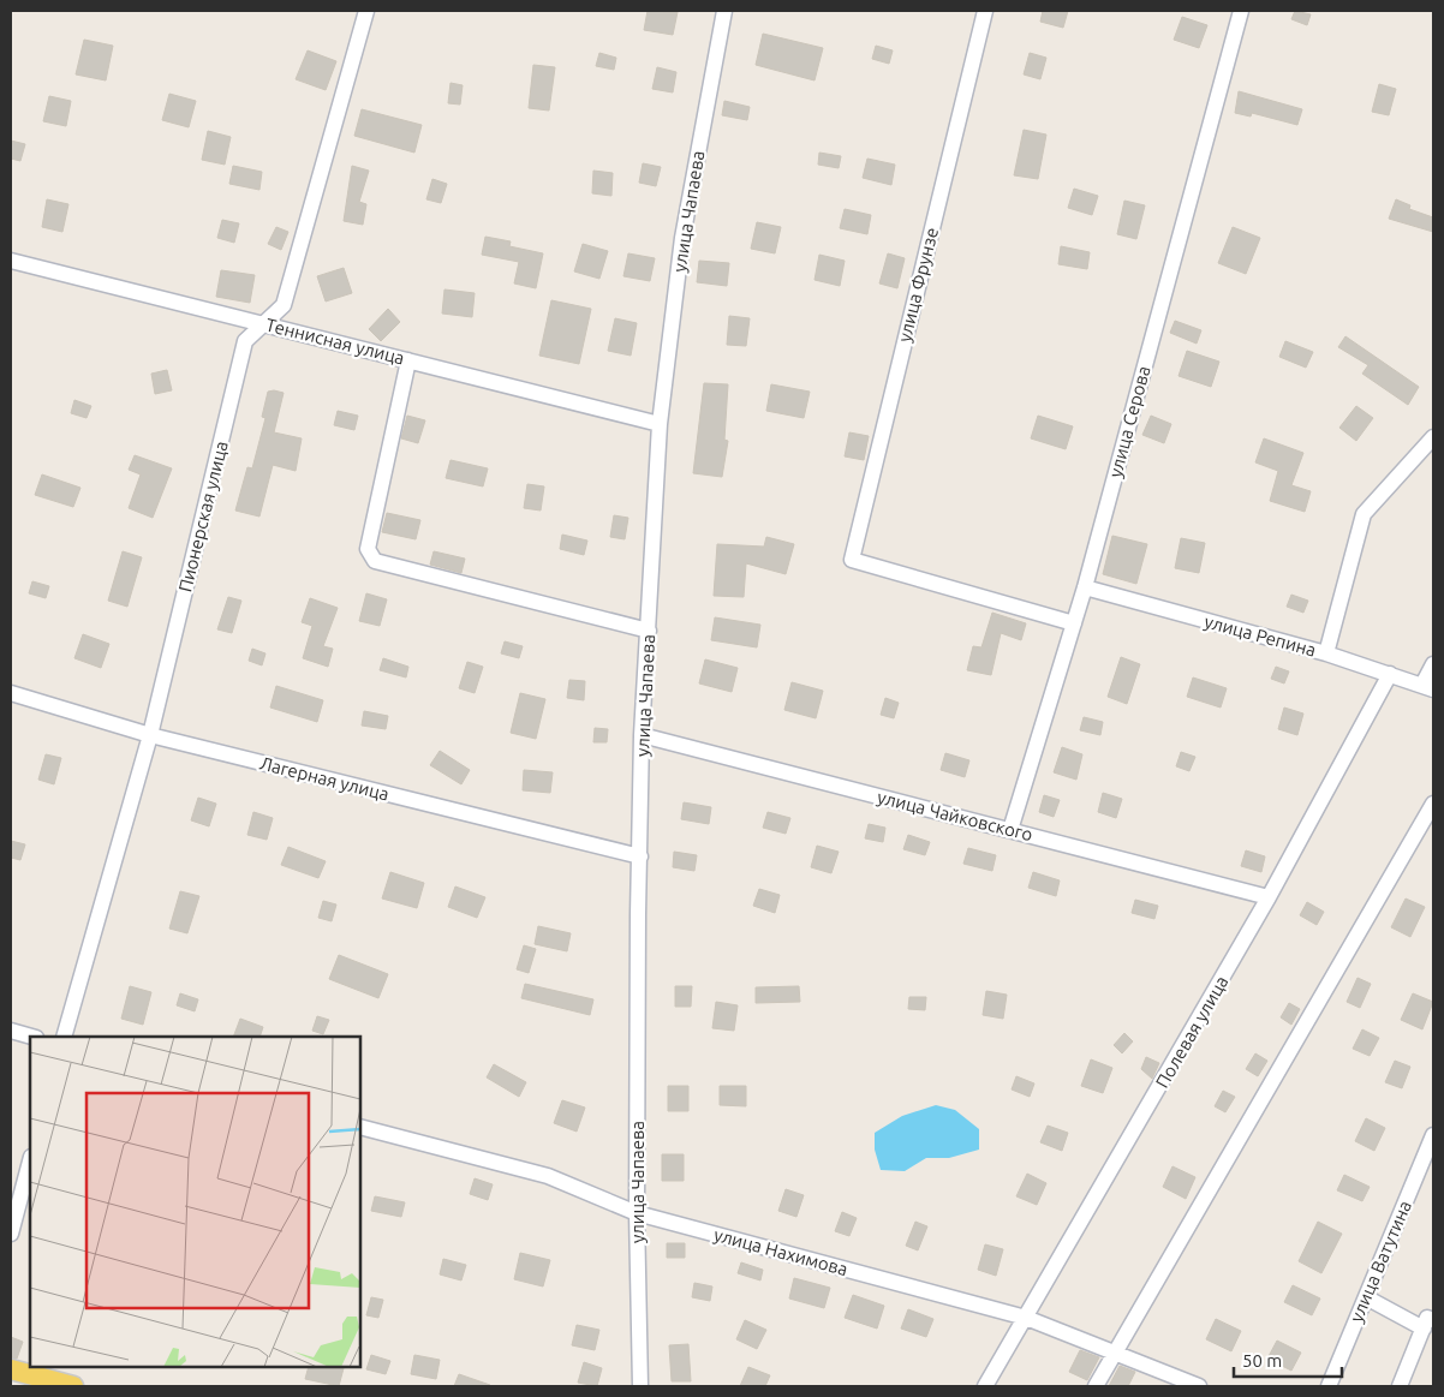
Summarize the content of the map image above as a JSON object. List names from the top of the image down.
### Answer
{
  "streets": {
    "street": [
      "улица Чапаева",
      "улица Фрунзе",
      "Теннисная улица",
      "улица Серова",
      "Пионерская улица",
      "улица Репина",
      "Лагерная улица",
      "улица Чайковского",
      "Полевая улица",
      "улица Нахимова",
      "улица Ватутина"
    ]
  },
  "crossings": [
    ["улица Чапаева", "Теннисная улица"],
    ["улица Чапаева", "Лагерная улица"],
    ["улица Чапаева", "улица Чайковского"],
    ["улица Чапаева", "улица Нахимова"],
    ["улица Фрунзе", "улица Серова"],
    ["Теннисная улица", "Пионерская улица"],
    ["улица Серова", "улица Репина"],
    ["улица Серова", "улица Чайковского"],
    ["Пионерская улица", "Лагерная улица"],
    ["улица Репина", "Полевая улица"],
    ["улица Чайковского", "Полевая улица"],
    ["Полевая улица", "улица Нахимова"]
  ],
  "scale_bar": "50 m"
}
